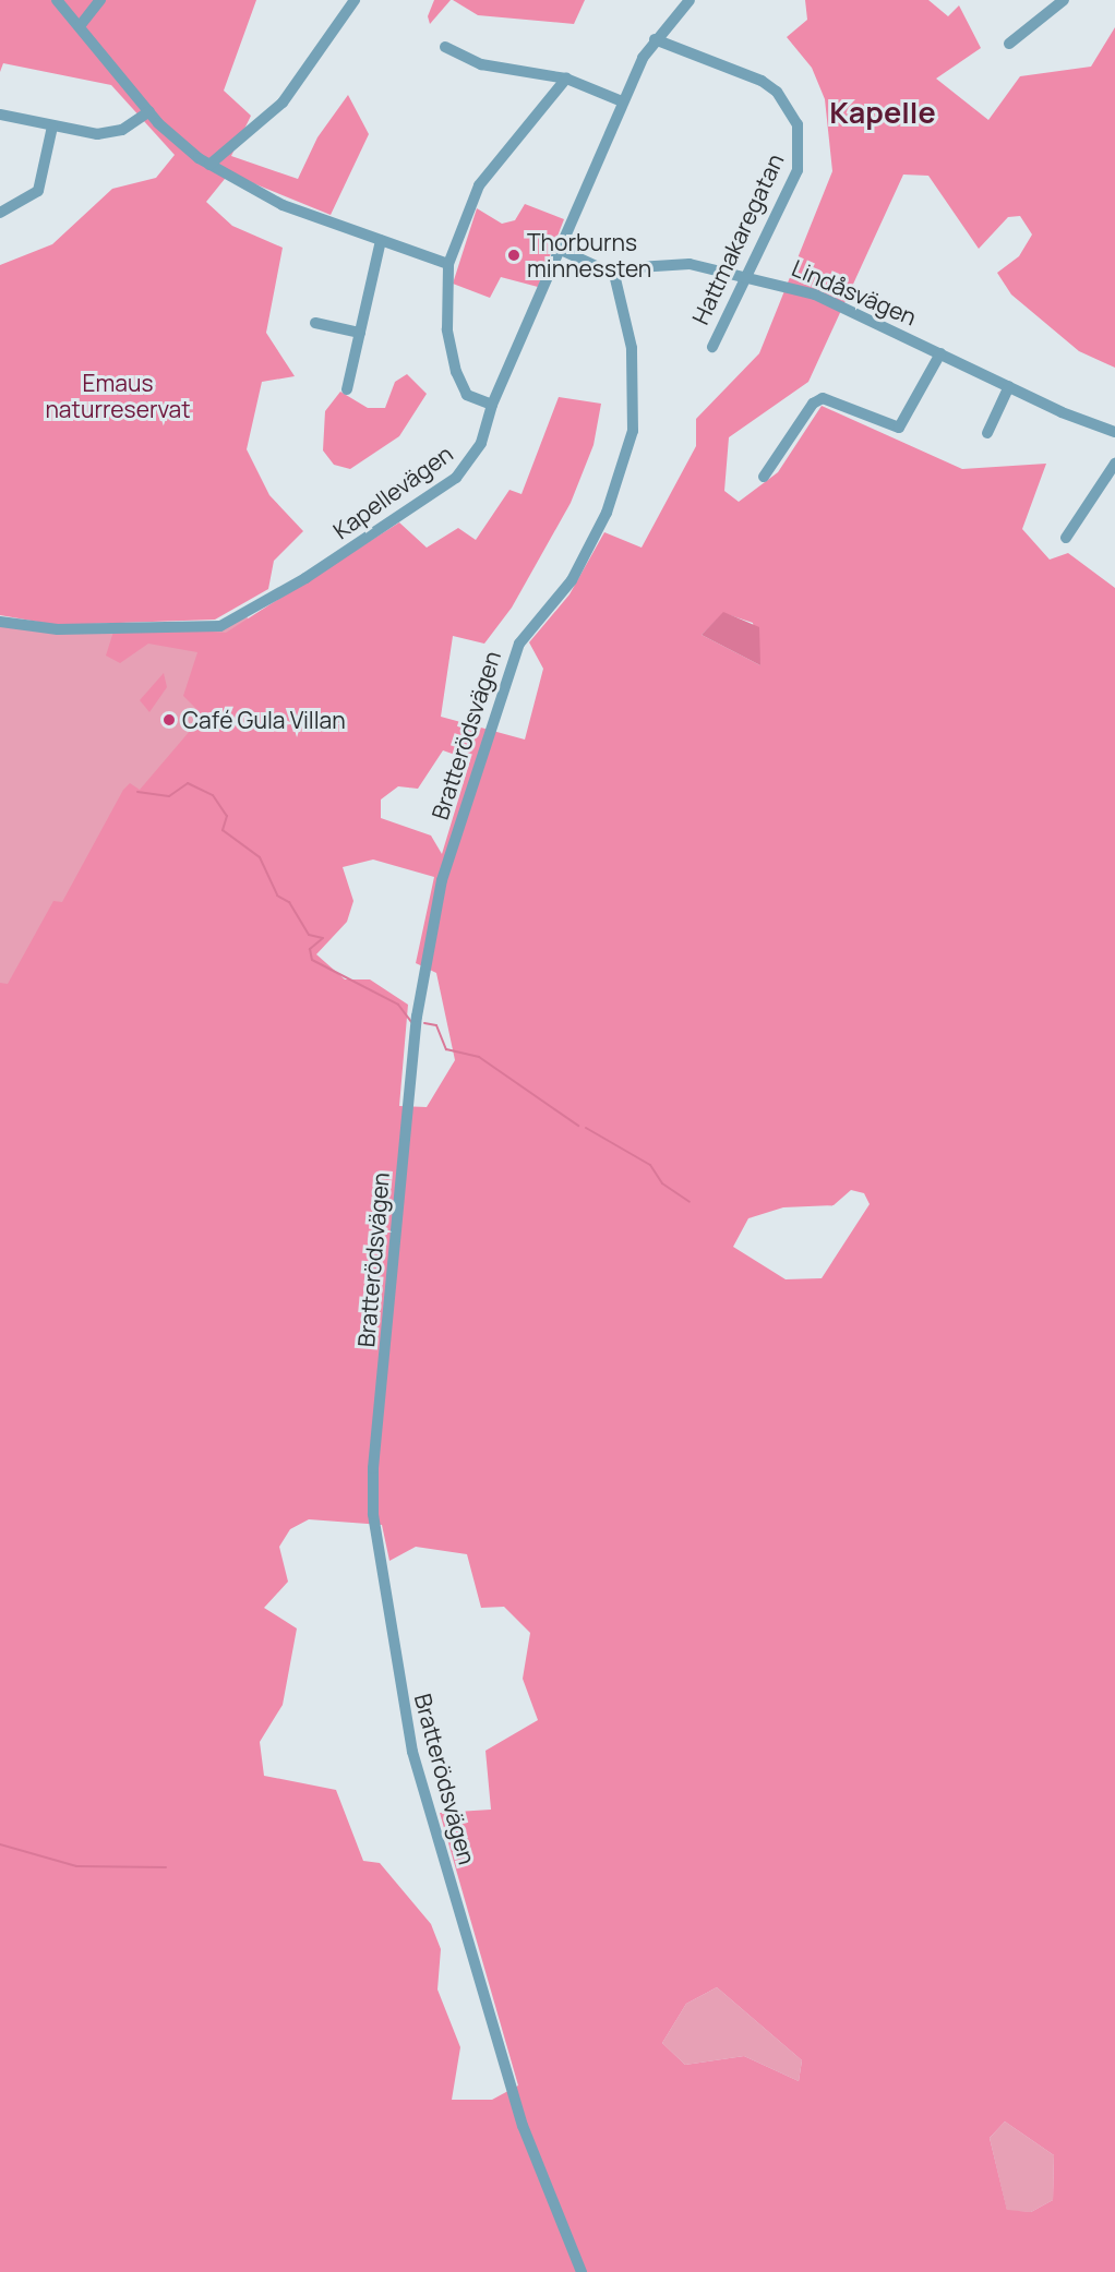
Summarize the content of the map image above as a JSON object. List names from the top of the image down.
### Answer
{
  "streets": {
    "street": [
      "Hattmakaregatan",
      "Lindåsvägen",
      "Kapellevägen",
      "Bratterödsvägen"
    ]
  },
  "crossings": [
    ["Hattmakaregatan", "Lindåsvägen"],
    ["Hattmakaregatan", "Kapellevägen"],
    ["Lindåsvägen", "Kapellevägen"],
    ["Lindåsvägen", "Bratterödsvägen"]
  ],
  "districts": ["Kapelle"],
  "parks": ["Emaus naturreservat"],
  "places": ["Thorburns minnessten", "Café Gula Villan"]
}
